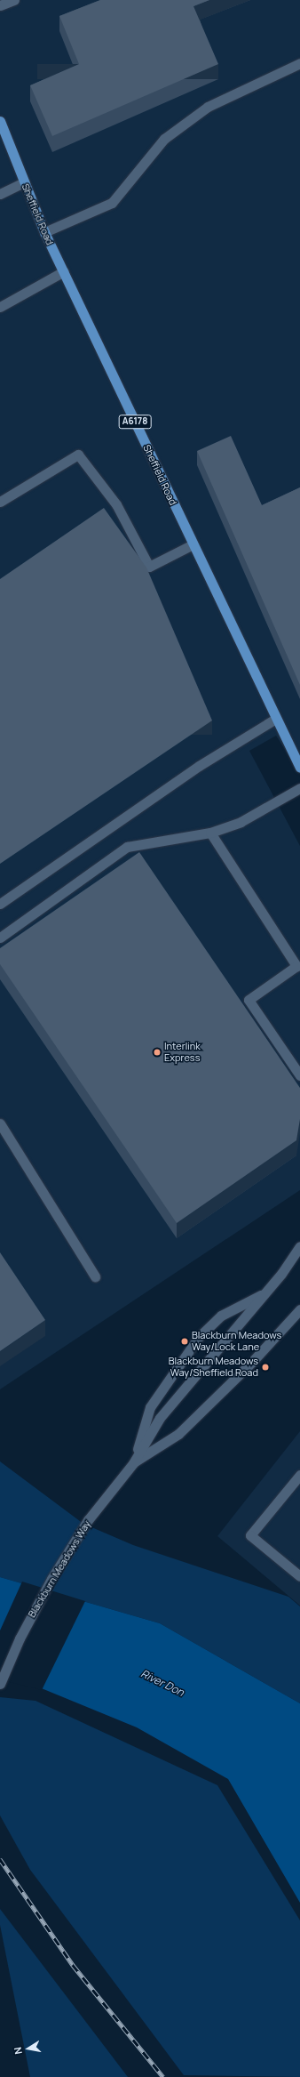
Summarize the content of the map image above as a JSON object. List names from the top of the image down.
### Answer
{
  "streets": {
    "main road": ["Sheffield Road", "A6178"],
    "street": ["Blackburn Meadows Way"]
  },
  "water": ["River Don"],
  "places": ["Interlink Express", "Blackburn Meadows Way/Lock Lane", "Blackburn Meadows Way/Sheffield Road"],
  "north": "left"
}
